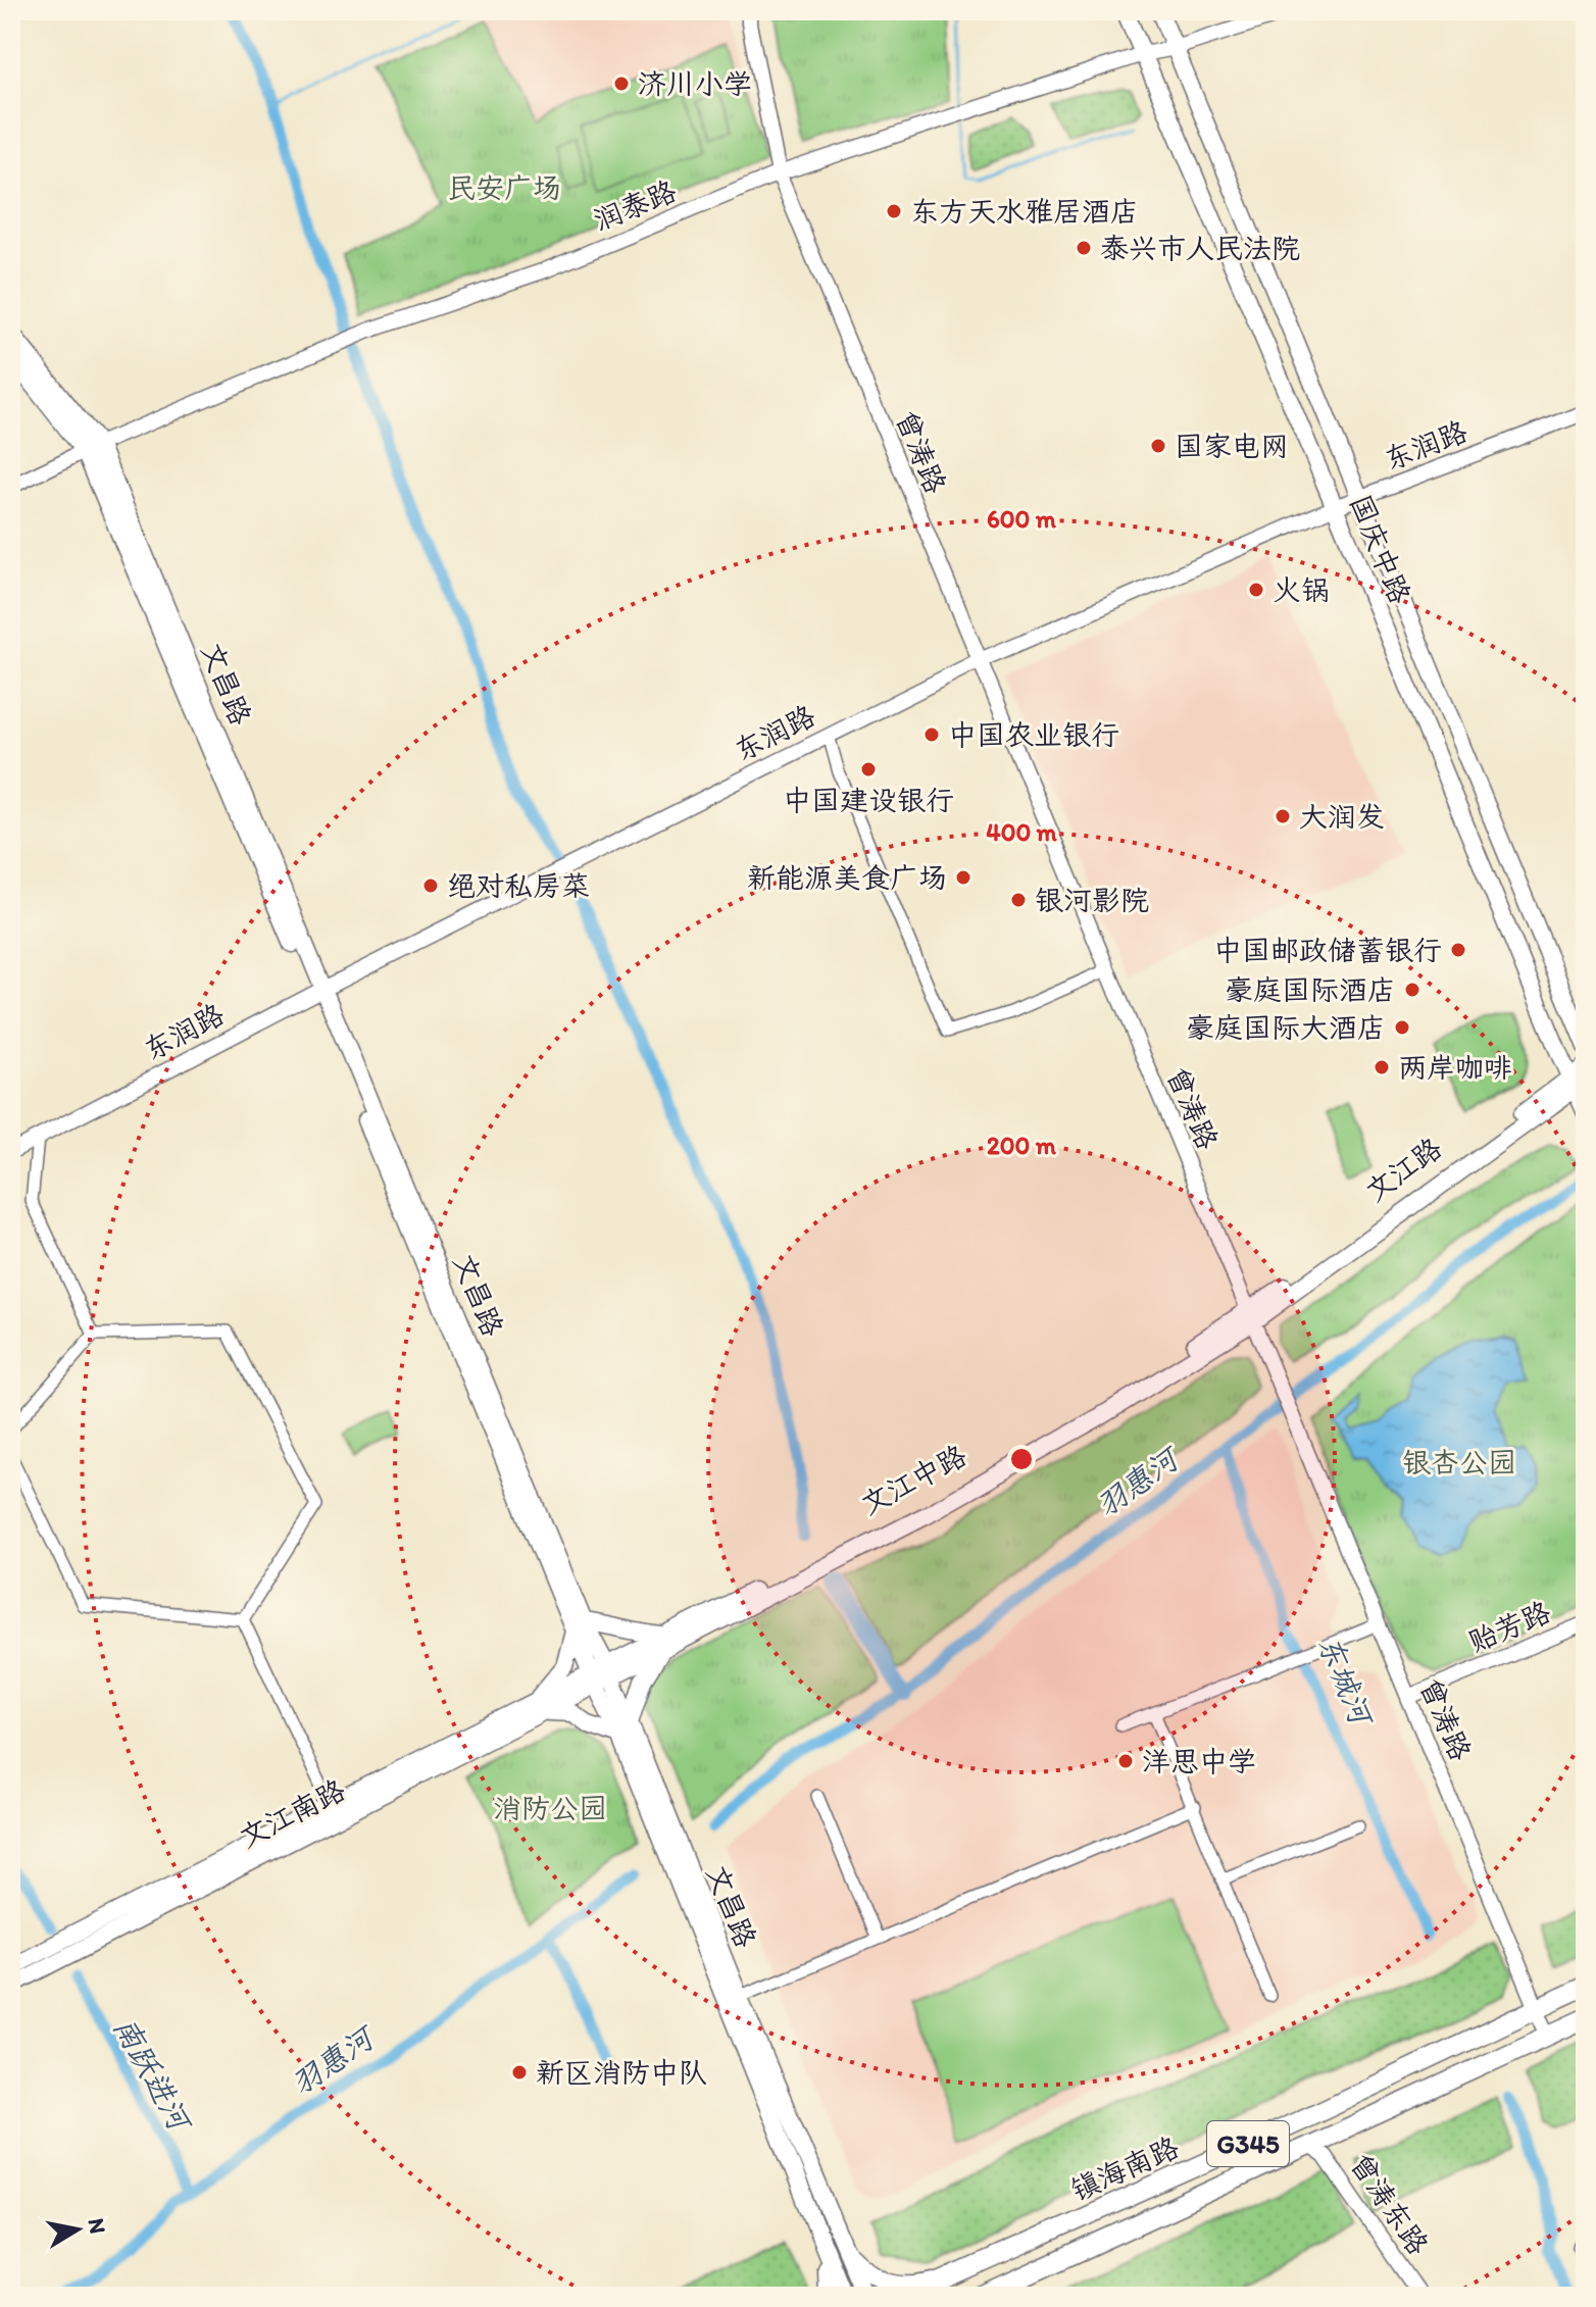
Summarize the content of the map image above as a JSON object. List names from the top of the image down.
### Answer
{
  "streets": {
    "highway": ["G345", "镇海南路"],
    "main road": [
      "国庆中路",
      "文昌路",
      "文江路",
      "文江中路",
      "文江南路"
    ],
    "street": [
      "润泰路",
      "东润路",
      "曾涛路",
      "贻芳路",
      "曾涛东路"
    ]
  },
  "crossings": [
    ["润泰路", "曾涛路"],
    ["润泰路", "国庆中路"],
    ["润泰路", "文昌路"],
    ["东润路", "曾涛路"],
    ["东润路", "国庆中路"],
    ["东润路", "文昌路"],
    ["曾涛路", "文江路"],
    ["曾涛路", "文江中路"],
    ["曾涛路", "贻芳路"],
    ["曾涛路", "镇海南路"],
    ["国庆中路", "文江路"],
    ["文昌路", "文江中路"],
    ["文昌路", "文江南路"],
    ["文江路", "文江中路"],
    ["文江中路", "文江南路"],
    ["镇海南路", "曾涛东路"]
  ],
  "water": ["羽惠河", "东城河", "南跃进河"],
  "parks": ["民安广场", "银杏公园", "消防公园"],
  "places": [
    "济川小学",
    "东方天水雅居酒店",
    "泰兴市人民法院",
    "国家电网",
    "火锅",
    "中国农业银行",
    "中国建设银行",
    "大润发",
    "新能源美食广场",
    "绝对私房菜",
    "银河影院",
    "中国邮政储蓄银行",
    "豪庭国际酒店",
    "豪庭国际大酒店",
    "两岸咖啡",
    "洋思中学",
    "新区消防中队"
  ],
  "north": "right",
  "rings": ["600 m", "400 m", "200 m"]
}
